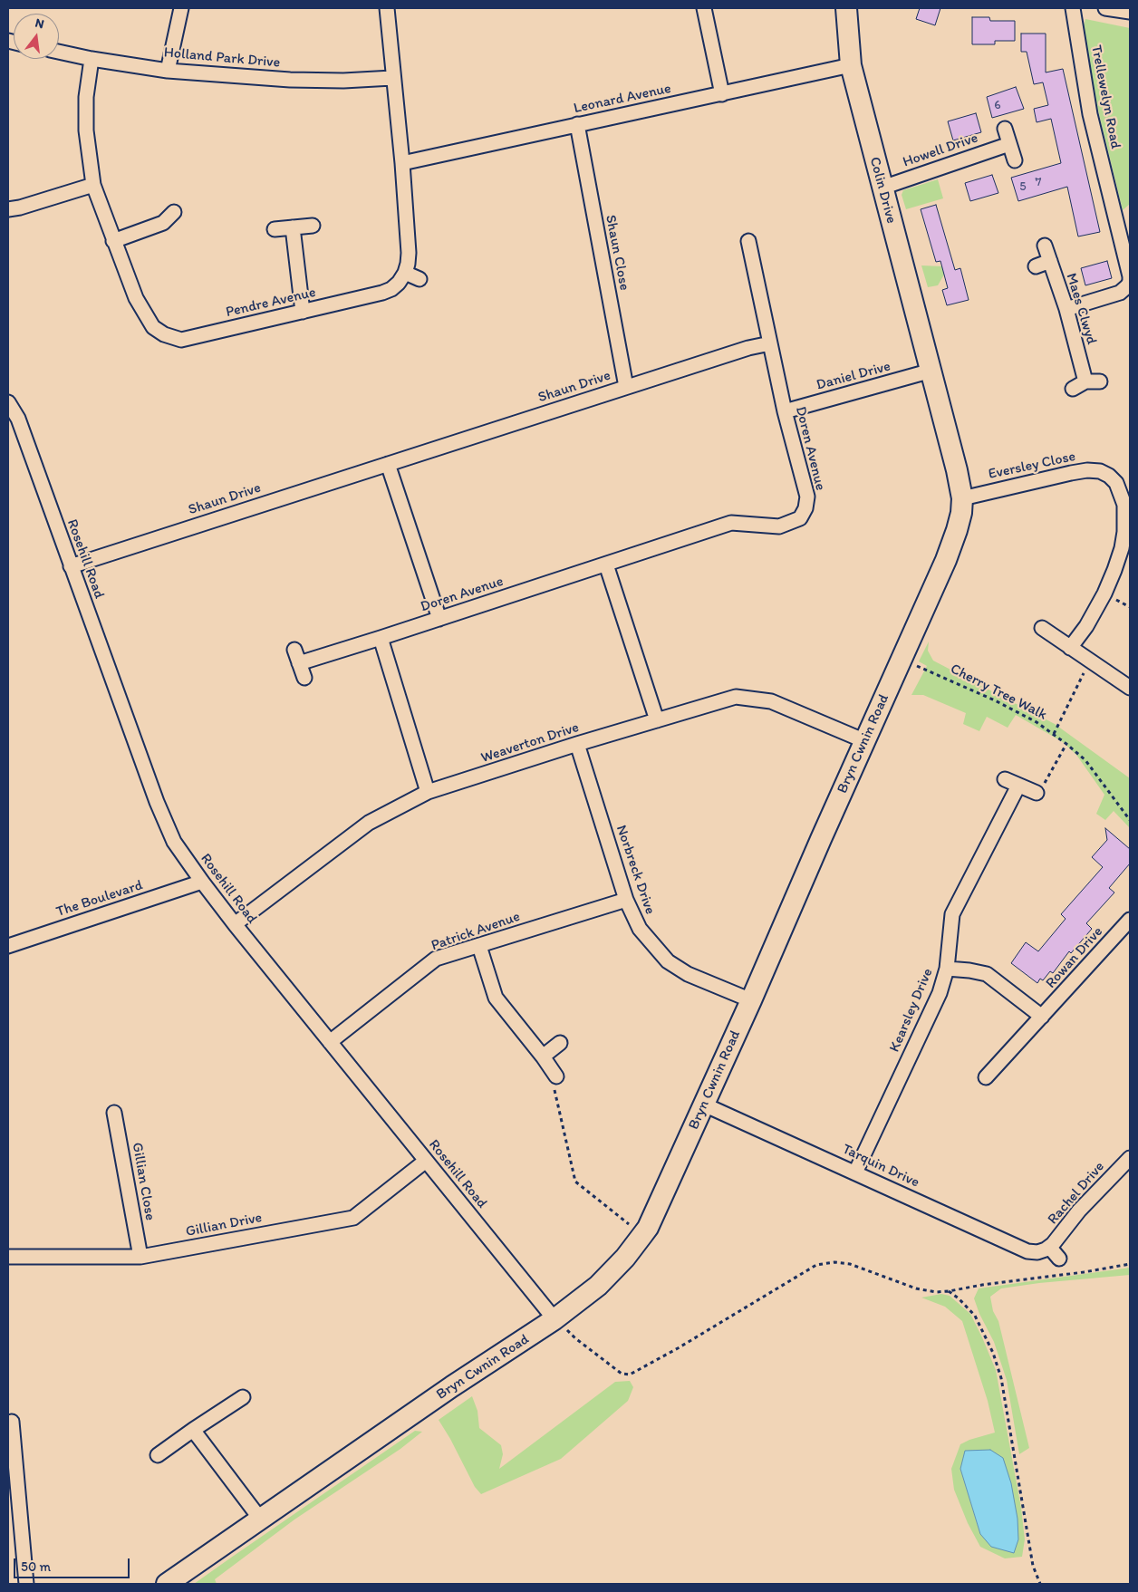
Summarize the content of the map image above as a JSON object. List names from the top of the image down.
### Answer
{
  "streets": {
    "street": [
      "Holland Park Drive",
      "Trellewelyn Road",
      "Leonard Avenue",
      "Howell Drive",
      "Colin Drive",
      "Shaun Close",
      "Pendre Avenue",
      "Maes Clwyd",
      "Daniel Drive",
      "Shaun Drive",
      "Doren Avenue",
      "Eversley Close",
      "Rosehill Road",
      "Weaverton Drive",
      "Bryn Cwnin Road",
      "Norbreck Drive",
      "The Boulevard",
      "Patrick Avenue",
      "Rowan Drive",
      "Kearsley Drive",
      "Tarquin Drive",
      "Gillian Close",
      "Rachel Drive",
      "Gillian Drive"
    ],
    "path": ["Cherry Tree Walk"]
  },
  "crossings": [
    ["Holland Park Drive", "Pendre Avenue"],
    ["Trellewelyn Road", "Maes Clwyd"],
    ["Leonard Avenue", "Colin Drive"],
    ["Leonard Avenue", "Shaun Close"],
    ["Howell Drive", "Colin Drive"],
    ["Colin Drive", "Daniel Drive"],
    ["Colin Drive", "Bryn Cwnin Road"],
    ["Shaun Close", "Shaun Drive"],
    ["Daniel Drive", "Doren Avenue"],
    ["Daniel Drive", "Bryn Cwnin Road"],
    ["Shaun Drive", "Doren Avenue"],
    ["Shaun Drive", "Rosehill Road"],
    ["Eversley Close", "Bryn Cwnin Road"],
    ["Rosehill Road", "Weaverton Drive"],
    ["Rosehill Road", "Bryn Cwnin Road"],
    ["Rosehill Road", "The Boulevard"],
    ["Rosehill Road", "Patrick Avenue"],
    ["Rosehill Road", "Gillian Drive"],
    ["Cherry Tree Walk", "Bryn Cwnin Road"],
    ["Weaverton Drive", "Bryn Cwnin Road"],
    ["Weaverton Drive", "Norbreck Drive"],
    ["Bryn Cwnin Road", "Norbreck Drive"],
    ["Bryn Cwnin Road", "Tarquin Drive"],
    ["Norbreck Drive", "Patrick Avenue"],
    ["Kearsley Drive", "Tarquin Drive"],
    ["Tarquin Drive", "Rachel Drive"],
    ["Gillian Close", "Gillian Drive"]
  ],
  "house_numbers": ["6", "7", "5"],
  "scale_bar": "50 m",
  "north": "top"
}
